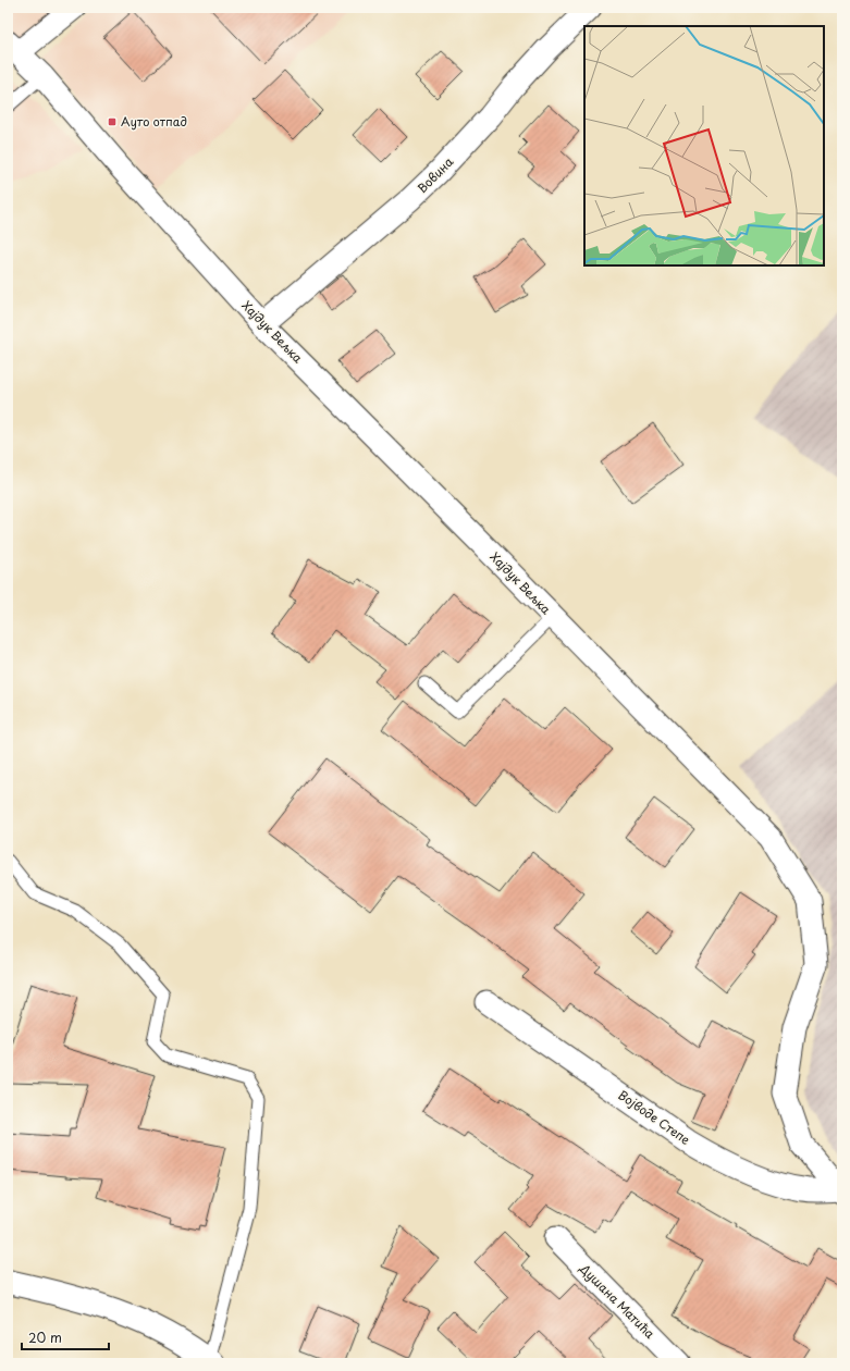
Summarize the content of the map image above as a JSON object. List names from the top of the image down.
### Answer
{
  "streets": {
    "street": [
      "Вовина",
      "Хајдук Вељка",
      "Војводе Степе",
      "Душана Матића"
    ]
  },
  "crossings": [
    ["Вовина", "Хајдук Вељка"],
    ["Хајдук Вељка", "Војводе Степе"]
  ],
  "places": {
    "transit": ["Ауто отпад"]
  },
  "scale_bar": "20 m"
}
